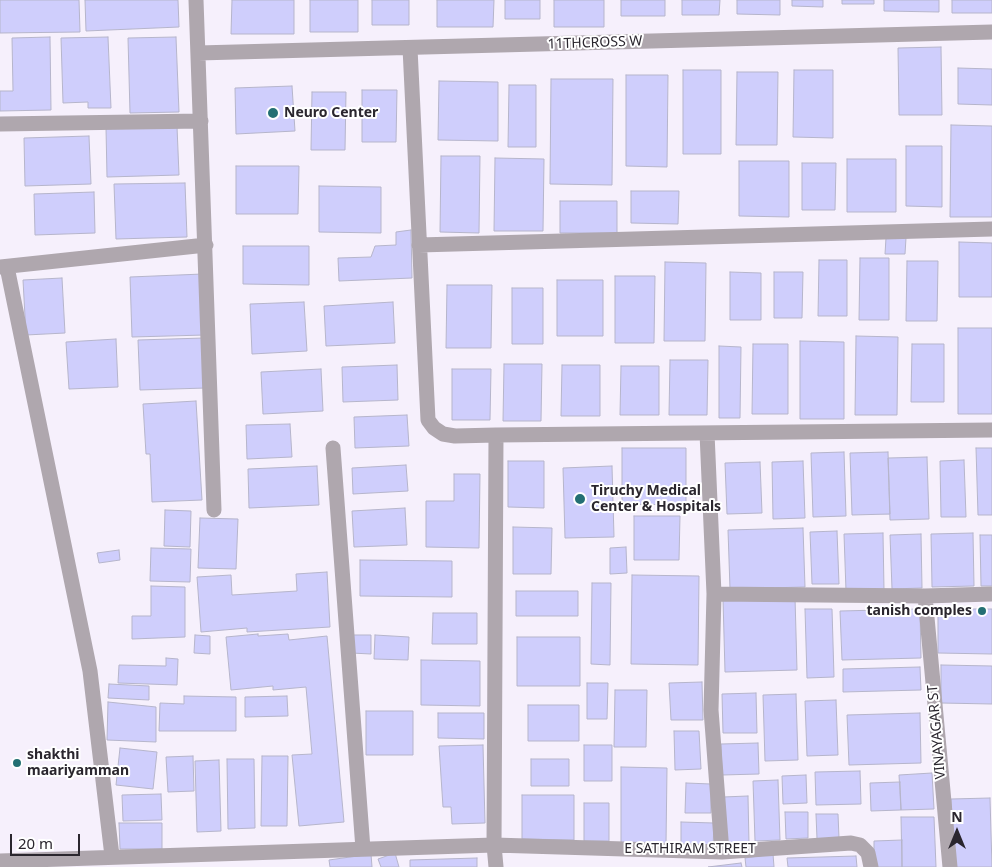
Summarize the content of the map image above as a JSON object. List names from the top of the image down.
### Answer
{
  "streets": {
    "street": ["11THCROSS W", "VINAYAGAR ST", "E SATHIRAM STREET"]
  },
  "places": [
    "Neuro Center",
    "Tiruchy Medical Center & Hospitals",
    "tanish comples",
    "shakthi maariyamman"
  ],
  "scale_bar": "20 m",
  "north": "top"
}
